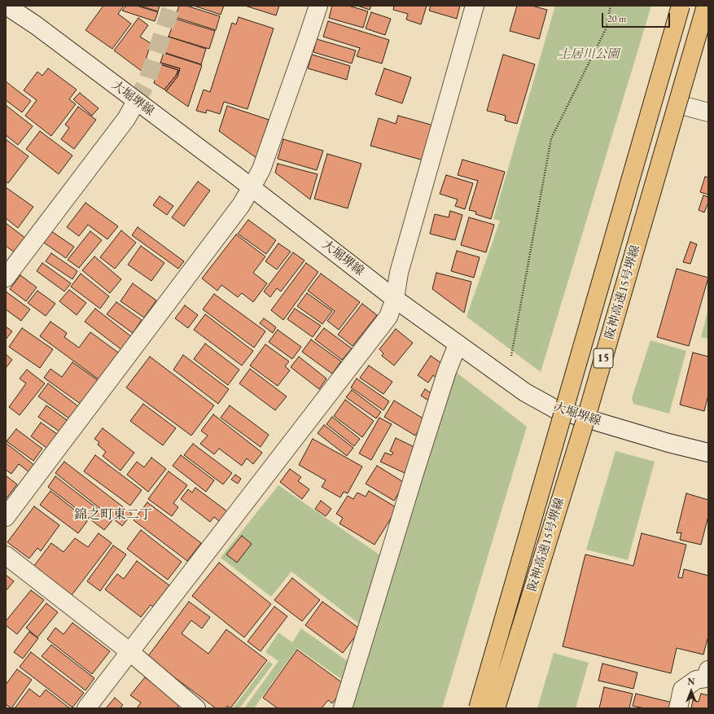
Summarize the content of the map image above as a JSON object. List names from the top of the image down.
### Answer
{
  "streets": {
    "highway": ["阪神高速15号堺線", "15"],
    "street": ["大堀堺線"]
  },
  "districts": ["錦之町東二丁"],
  "parks": ["土居川公園"],
  "scale_bar": "20 m",
  "north": "top"
}
